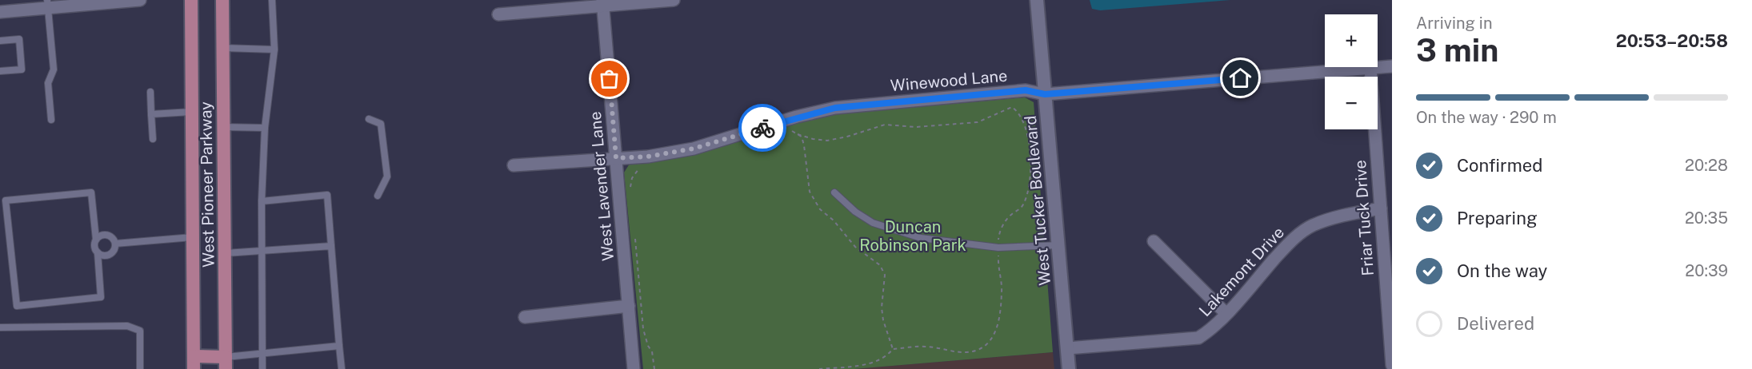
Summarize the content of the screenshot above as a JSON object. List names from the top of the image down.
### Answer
{
  "streets": {
    "main road": ["West Pioneer Parkway"],
    "street": [
      "Winewood Lane",
      "West Lavender Lane",
      "West Tucker Boulevard",
      "Friar Tuck Drive",
      "Lakemont Drive"
    ]
  },
  "crossings": [
    ["Winewood Lane", "West Lavender Lane"],
    ["Winewood Lane", "West Tucker Boulevard"],
    ["Winewood Lane", "Friar Tuck Drive"],
    ["West Tucker Boulevard", "Lakemont Drive"],
    ["Friar Tuck Drive", "Lakemont Drive"]
  ],
  "parks": ["Duncan Robinson Park"],
  "page": {
    "heading": ["3 min", "Arriving in", "20:53–20:58"],
    "map_buttons": ["+", "−"],
    "bar": "On the way · 290 m",
    "list": [
      ["Confirmed", "20:28"],
      ["Preparing", "20:35"],
      ["On the way", "20:39"],
      "Delivered"
    ]
  }
}
